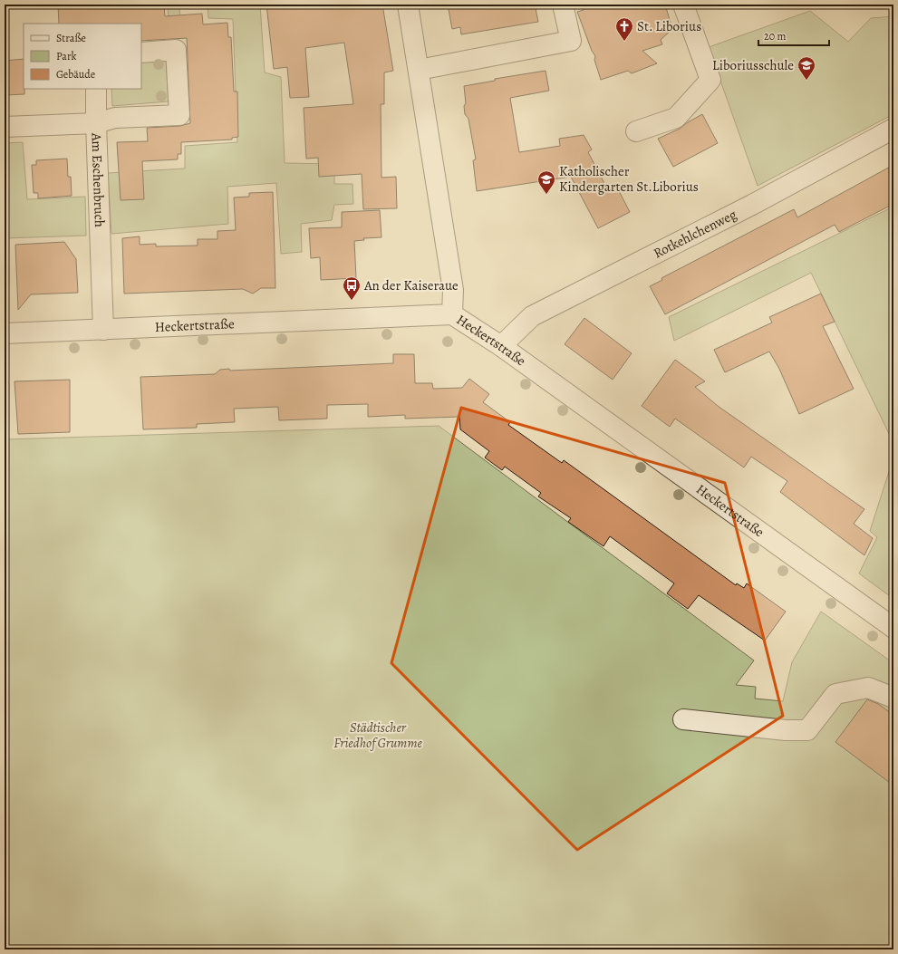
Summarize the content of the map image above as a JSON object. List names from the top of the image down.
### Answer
{
  "streets": {
    "street": ["Am Eschenbruch", "Rotkehlchenweg", "Heckertstraße"]
  },
  "crossings": [
    ["Am Eschenbruch", "Heckertstraße"],
    ["Rotkehlchenweg", "Heckertstraße"]
  ],
  "parks": ["Städtischer Friedhof Grumme"],
  "places": {
    "church": ["St. Liborius"],
    "school or university": ["Liboriusschule", "Katholischer Kindergarten St.Liborius"],
    "bus stop": ["An der Kaiseraue"]
  },
  "legend": ["Straße", "Park", "Gebäude"],
  "scale_bar": "20 m"
}
